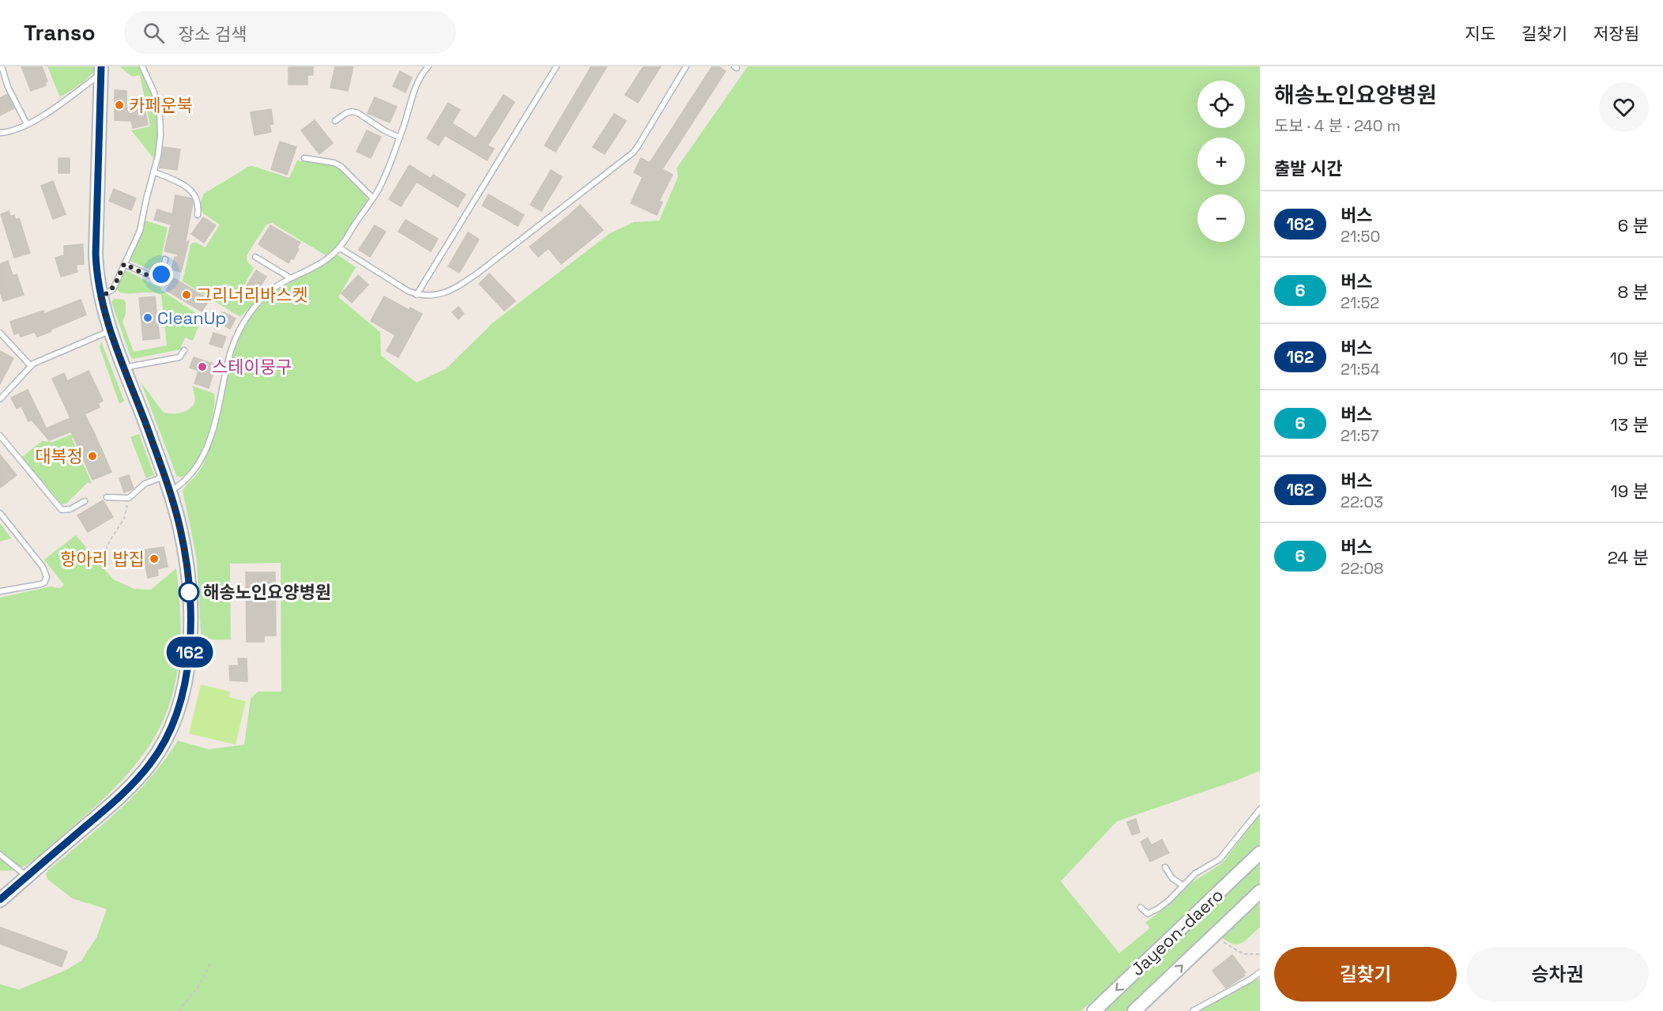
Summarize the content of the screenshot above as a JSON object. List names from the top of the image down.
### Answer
{
  "streets": {
    "street": ["Jayeon-daero"]
  },
  "places": [
    "카페운북",
    "그리너리바스켓",
    "CleanUp",
    "스테이뭉구",
    "대복정",
    "항아리 밥집",
    "해송노인요양병원"
  ],
  "lines": ["bus line 162"],
  "page": {
    "header": "Transo",
    "search": "장소 검색",
    "nav": ["지도", "길찾기", "저장됨"],
    "on_map": "162",
    "heading": [
      ["해송노인요양병원", "도보 · 4 분 · 240 m"],
      "출발 시간"
    ],
    "map_buttons": ["+", "−"],
    "list": [
      {
        "mark": "162",
        "name": "버스",
        "note": "21:50",
        "value": "6 분"
      },
      {
        "mark": "6",
        "name": "버스",
        "note": "21:52",
        "value": "8 분"
      },
      {
        "mark": "162",
        "name": "버스",
        "note": "21:54",
        "value": "10 분"
      },
      {
        "mark": "6",
        "name": "버스",
        "note": "21:57",
        "value": "13 분"
      },
      {
        "mark": "162",
        "name": "버스",
        "note": "22:03",
        "value": "19 분"
      },
      {
        "mark": "6",
        "name": "버스",
        "note": "22:08",
        "value": "24 분"
      }
    ],
    "buttons": ["길찾기", "승차권"]
  }
}
